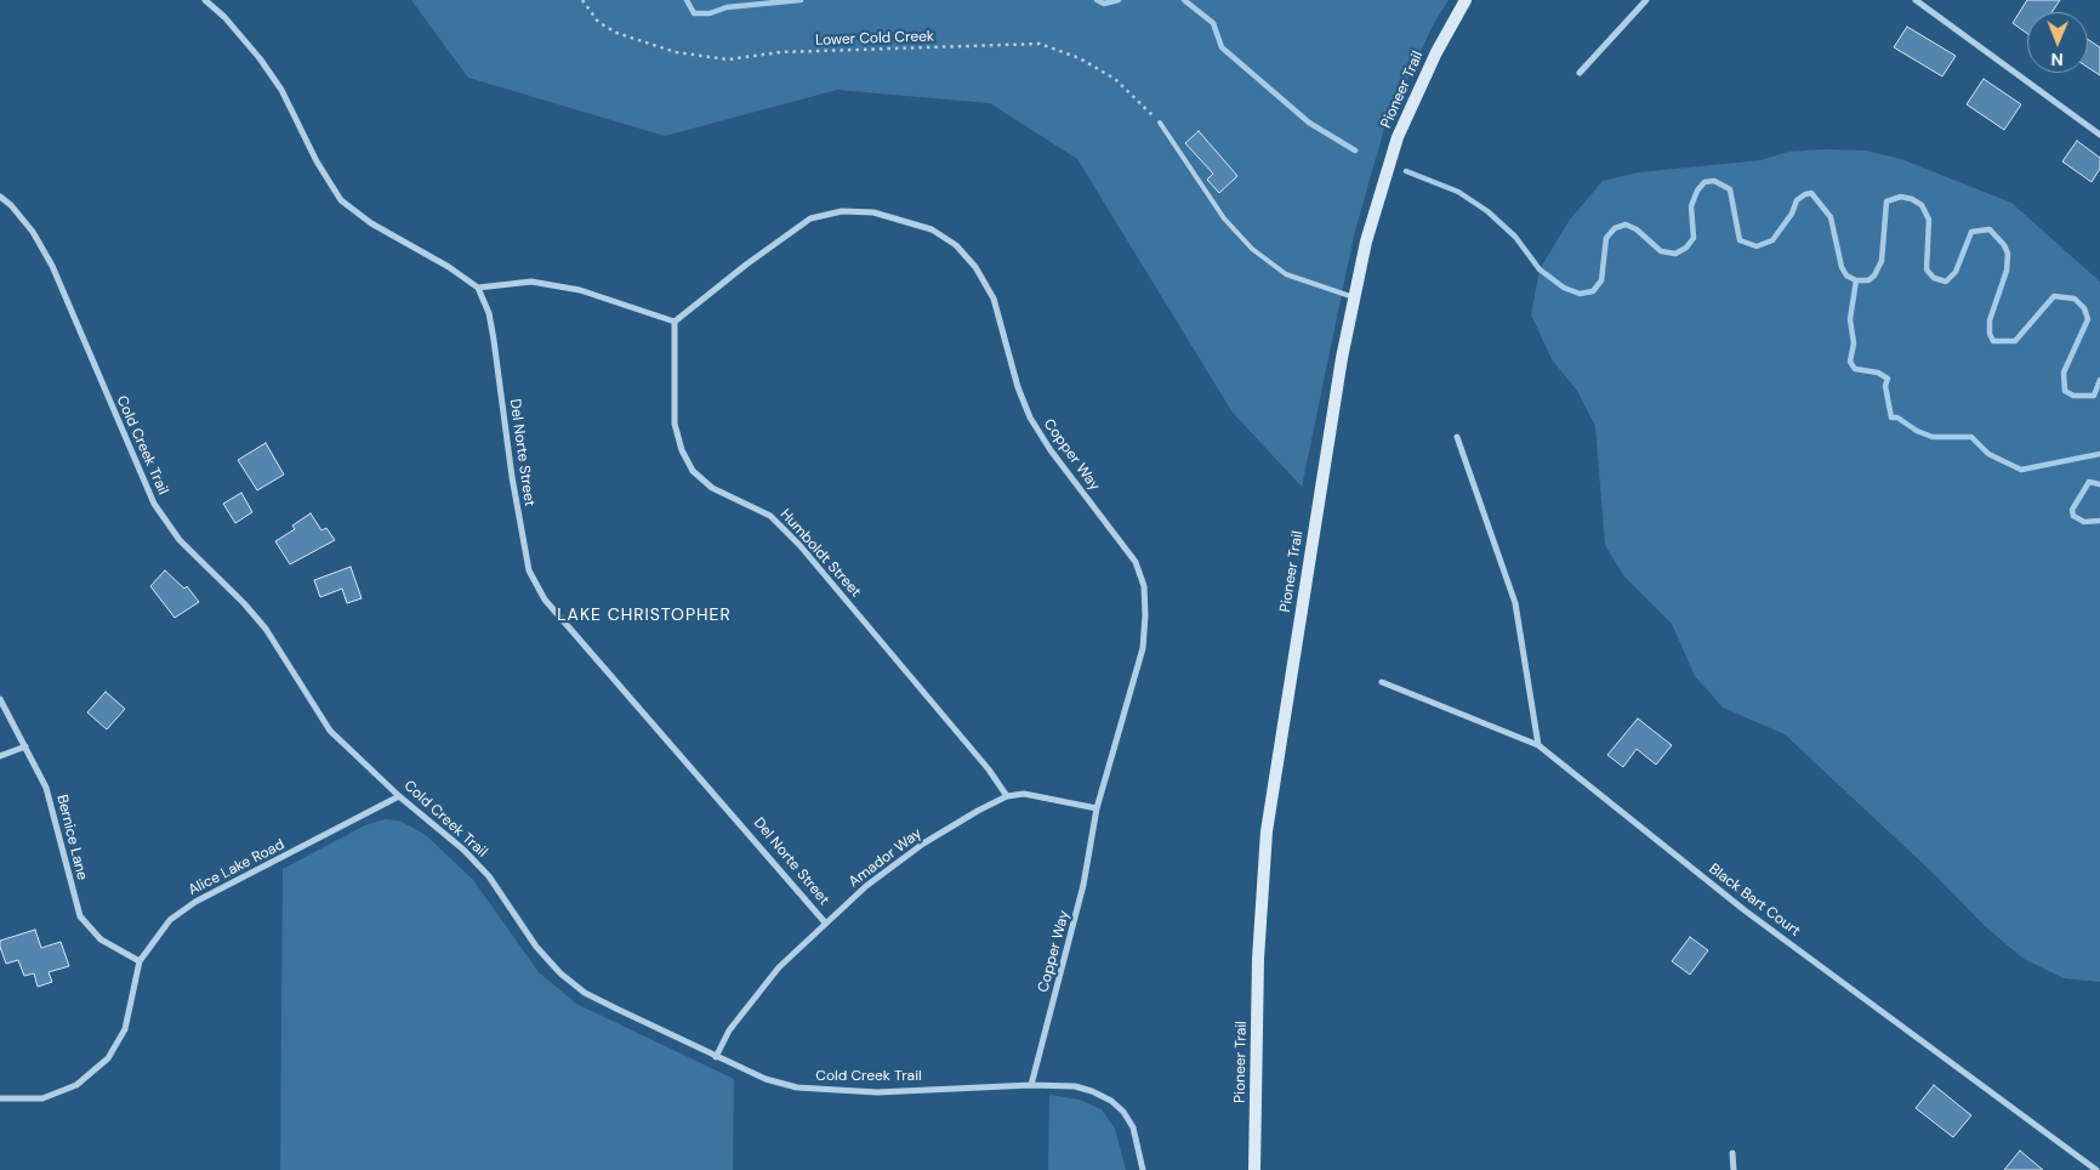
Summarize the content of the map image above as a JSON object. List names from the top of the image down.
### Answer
{
  "streets": {
    "main road": ["Pioneer Trail"],
    "street": [
      "Cold Creek Trail",
      "Del Norte Street",
      "Copper Way",
      "Humboldt Street",
      "Bernice Lane",
      "Amador Way",
      "Alice Lake Road",
      "Black Bart Court"
    ],
    "path": ["Lower Cold Creek"]
  },
  "crossings": [
    ["Cold Creek Trail", "Copper Way"],
    ["Cold Creek Trail", "Amador Way"],
    ["Cold Creek Trail", "Alice Lake Road"],
    ["Del Norte Street", "Amador Way"],
    ["Copper Way", "Humboldt Street"],
    ["Copper Way", "Amador Way"],
    ["Humboldt Street", "Amador Way"],
    ["Bernice Lane", "Alice Lake Road"]
  ],
  "districts": ["LAKE CHRISTOPHER"],
  "north": "bottom"
}
